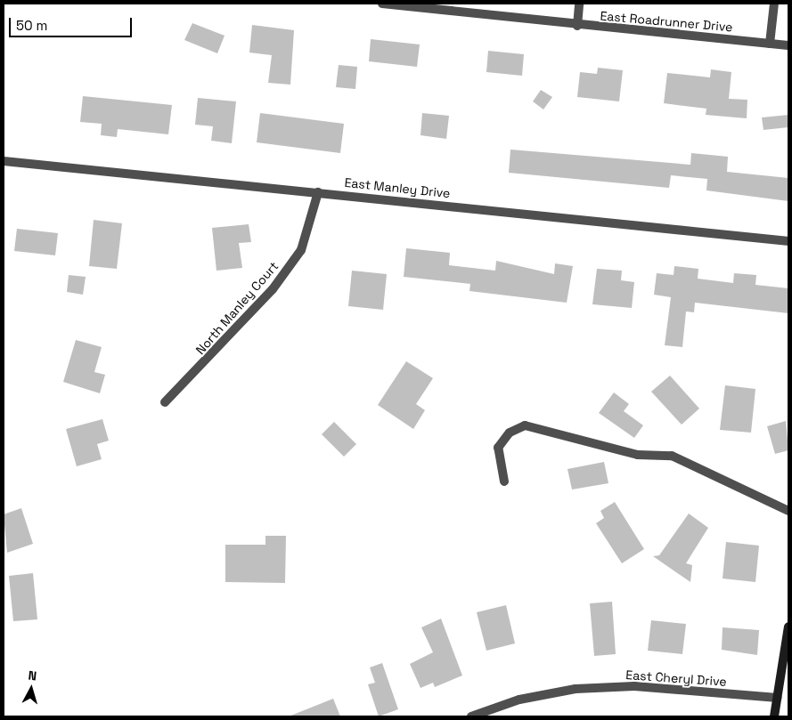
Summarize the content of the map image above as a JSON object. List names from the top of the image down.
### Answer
{
  "streets": {
    "street": [
      "East Roadrunner Drive",
      "East Manley Drive",
      "North Manley Court",
      "East Cheryl Drive"
    ]
  },
  "crossings": [
    ["East Manley Drive", "North Manley Court"]
  ],
  "scale_bar": "50 m",
  "north": "top"
}
